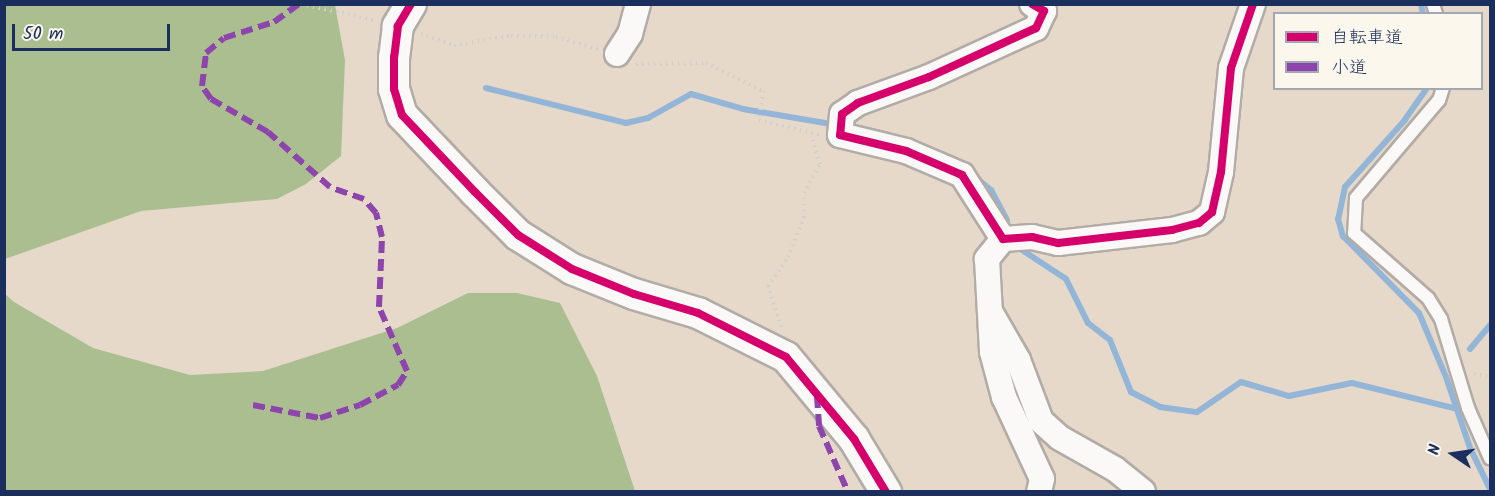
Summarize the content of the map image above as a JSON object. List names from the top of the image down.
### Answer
{
  "legend": ["自転車道", "小道"],
  "scale_bar": "50 m",
  "north": "left"
}
